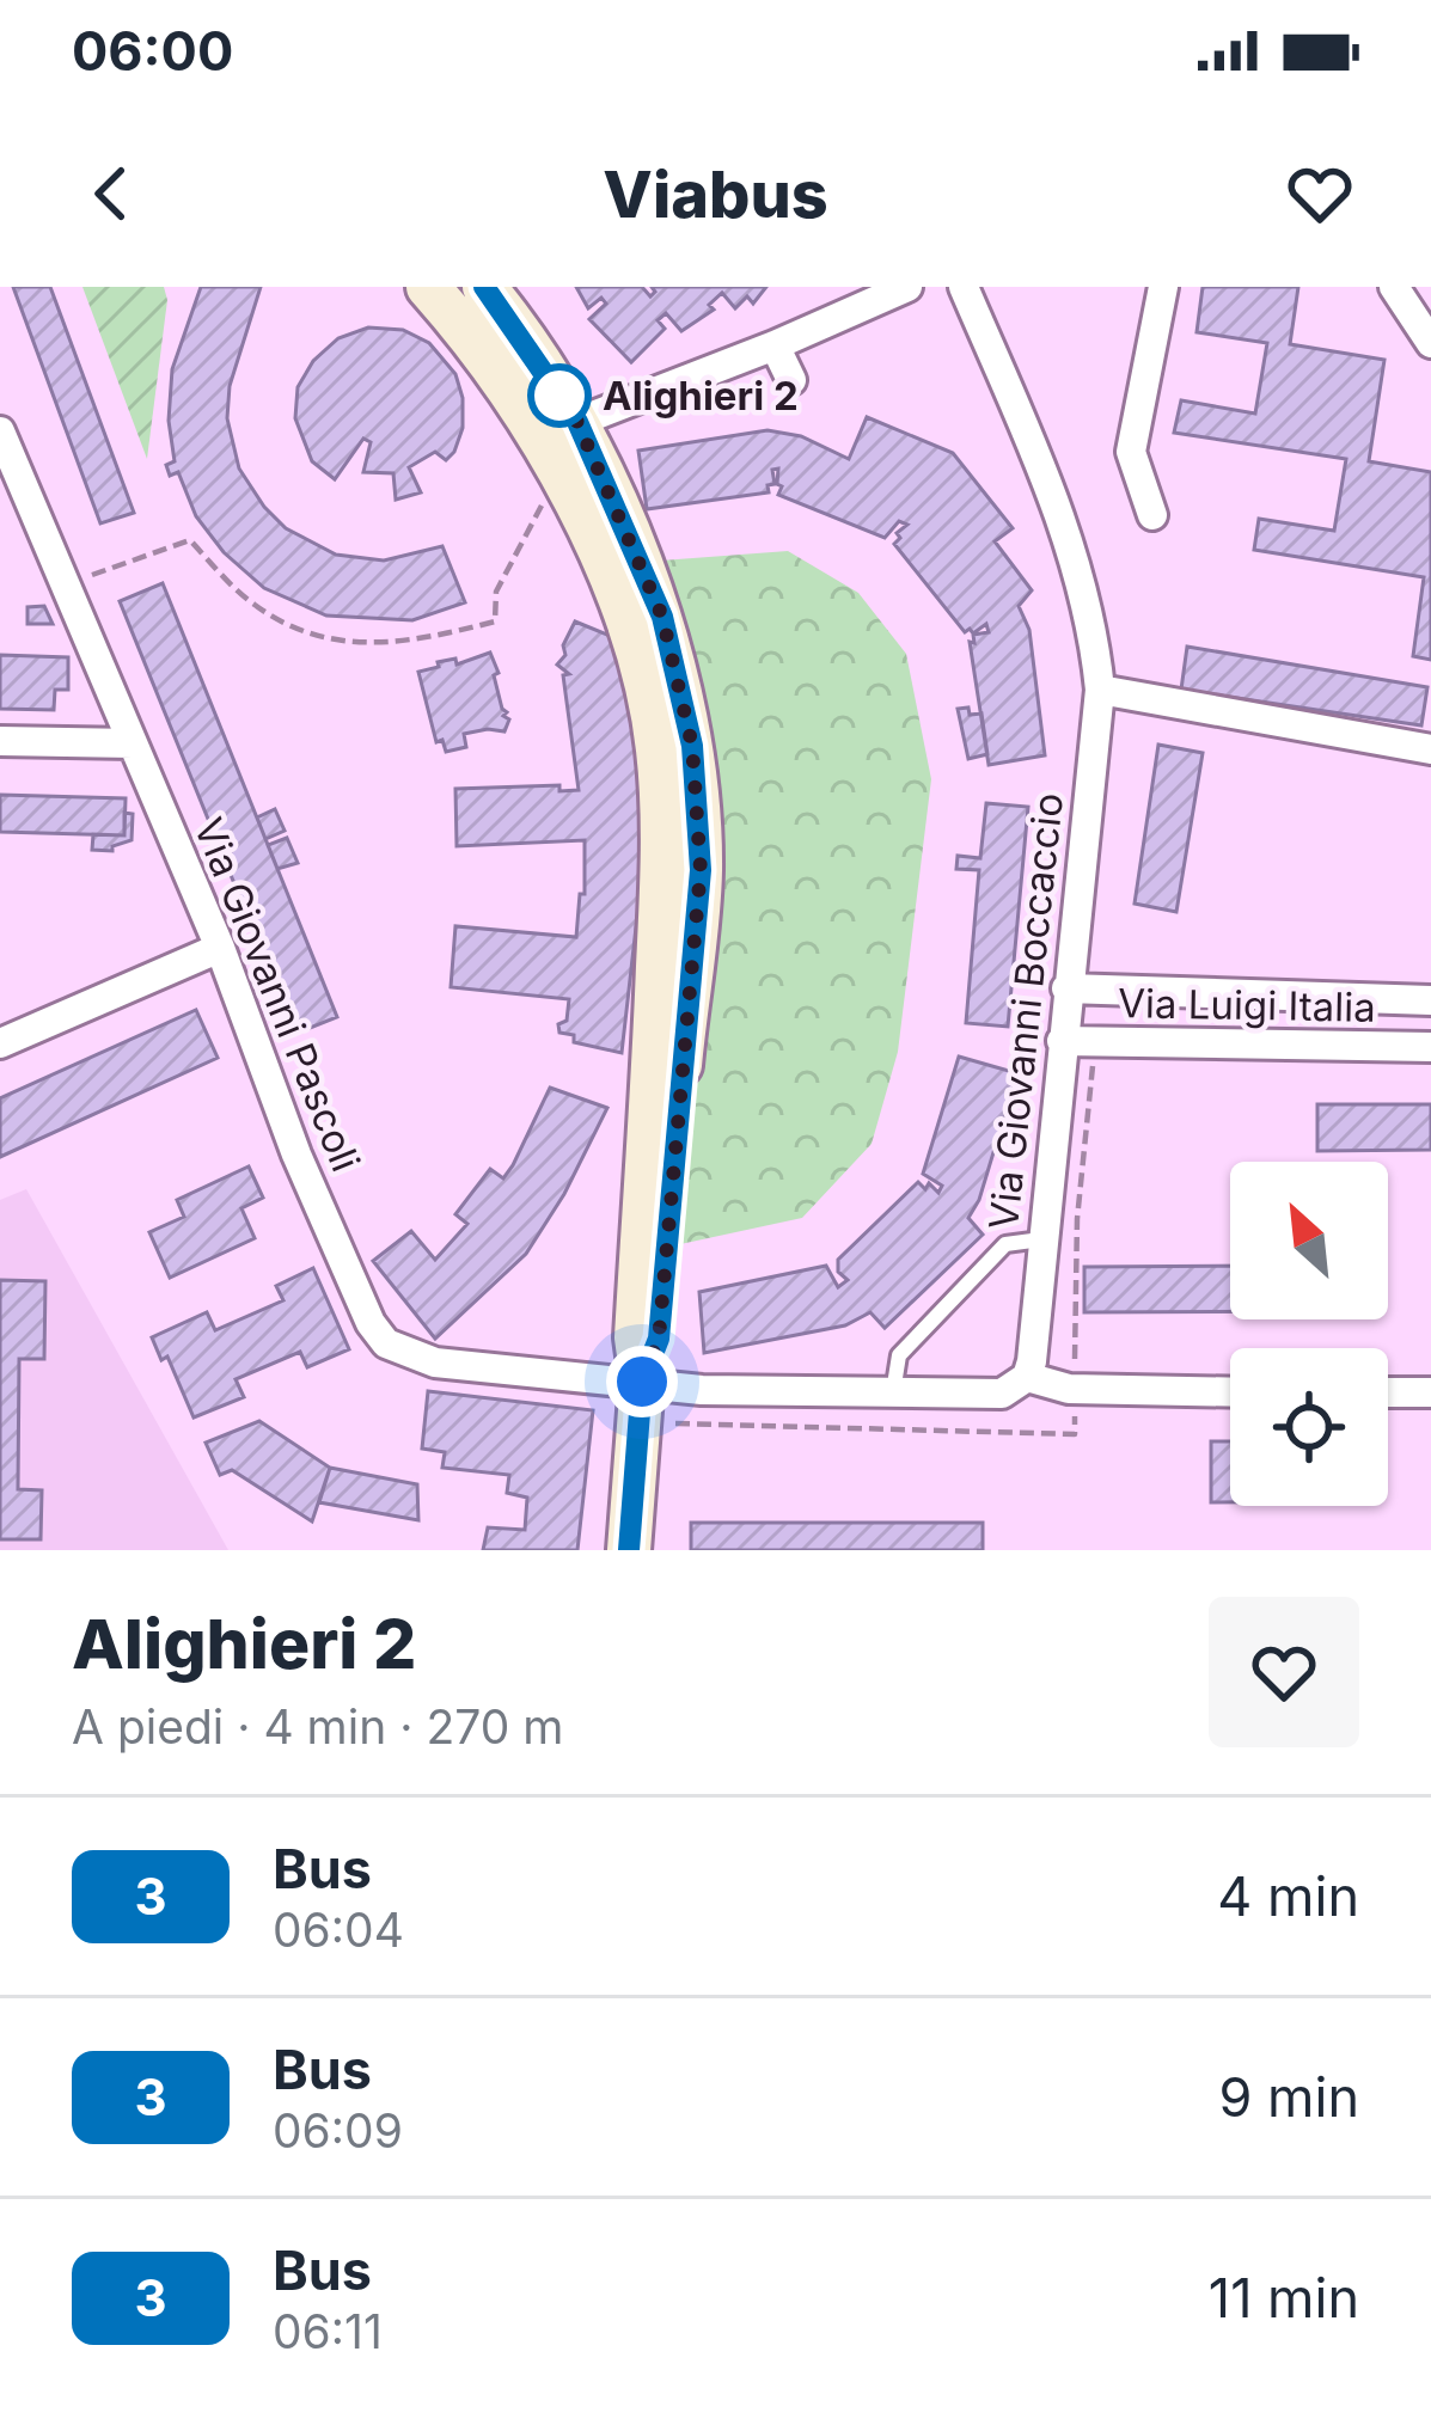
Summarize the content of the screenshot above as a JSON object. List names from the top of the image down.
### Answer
{
  "streets": {
    "street": ["Via Giovanni Pascoli", "Via Luigi Italia", "Via Giovanni Boccaccio"]
  },
  "crossings": [
    ["Via Luigi Italia", "Via Giovanni Boccaccio"]
  ],
  "places": ["Alighieri 2"],
  "lines": ["bus line 3"],
  "north": "top left",
  "page": {
    "status": "06:00",
    "header": "Viabus",
    "heading": ["Alighieri 2", "A piedi · 4 min · 270 m"],
    "list": [
      {
        "mark": "3",
        "name": "Bus",
        "note": "06:04",
        "value": "4 min"
      },
      {
        "mark": "3",
        "name": "Bus",
        "note": "06:09",
        "value": "9 min"
      },
      {
        "mark": "3",
        "name": "Bus",
        "note": "06:11",
        "value": "11 min"
      }
    ]
  }
}
